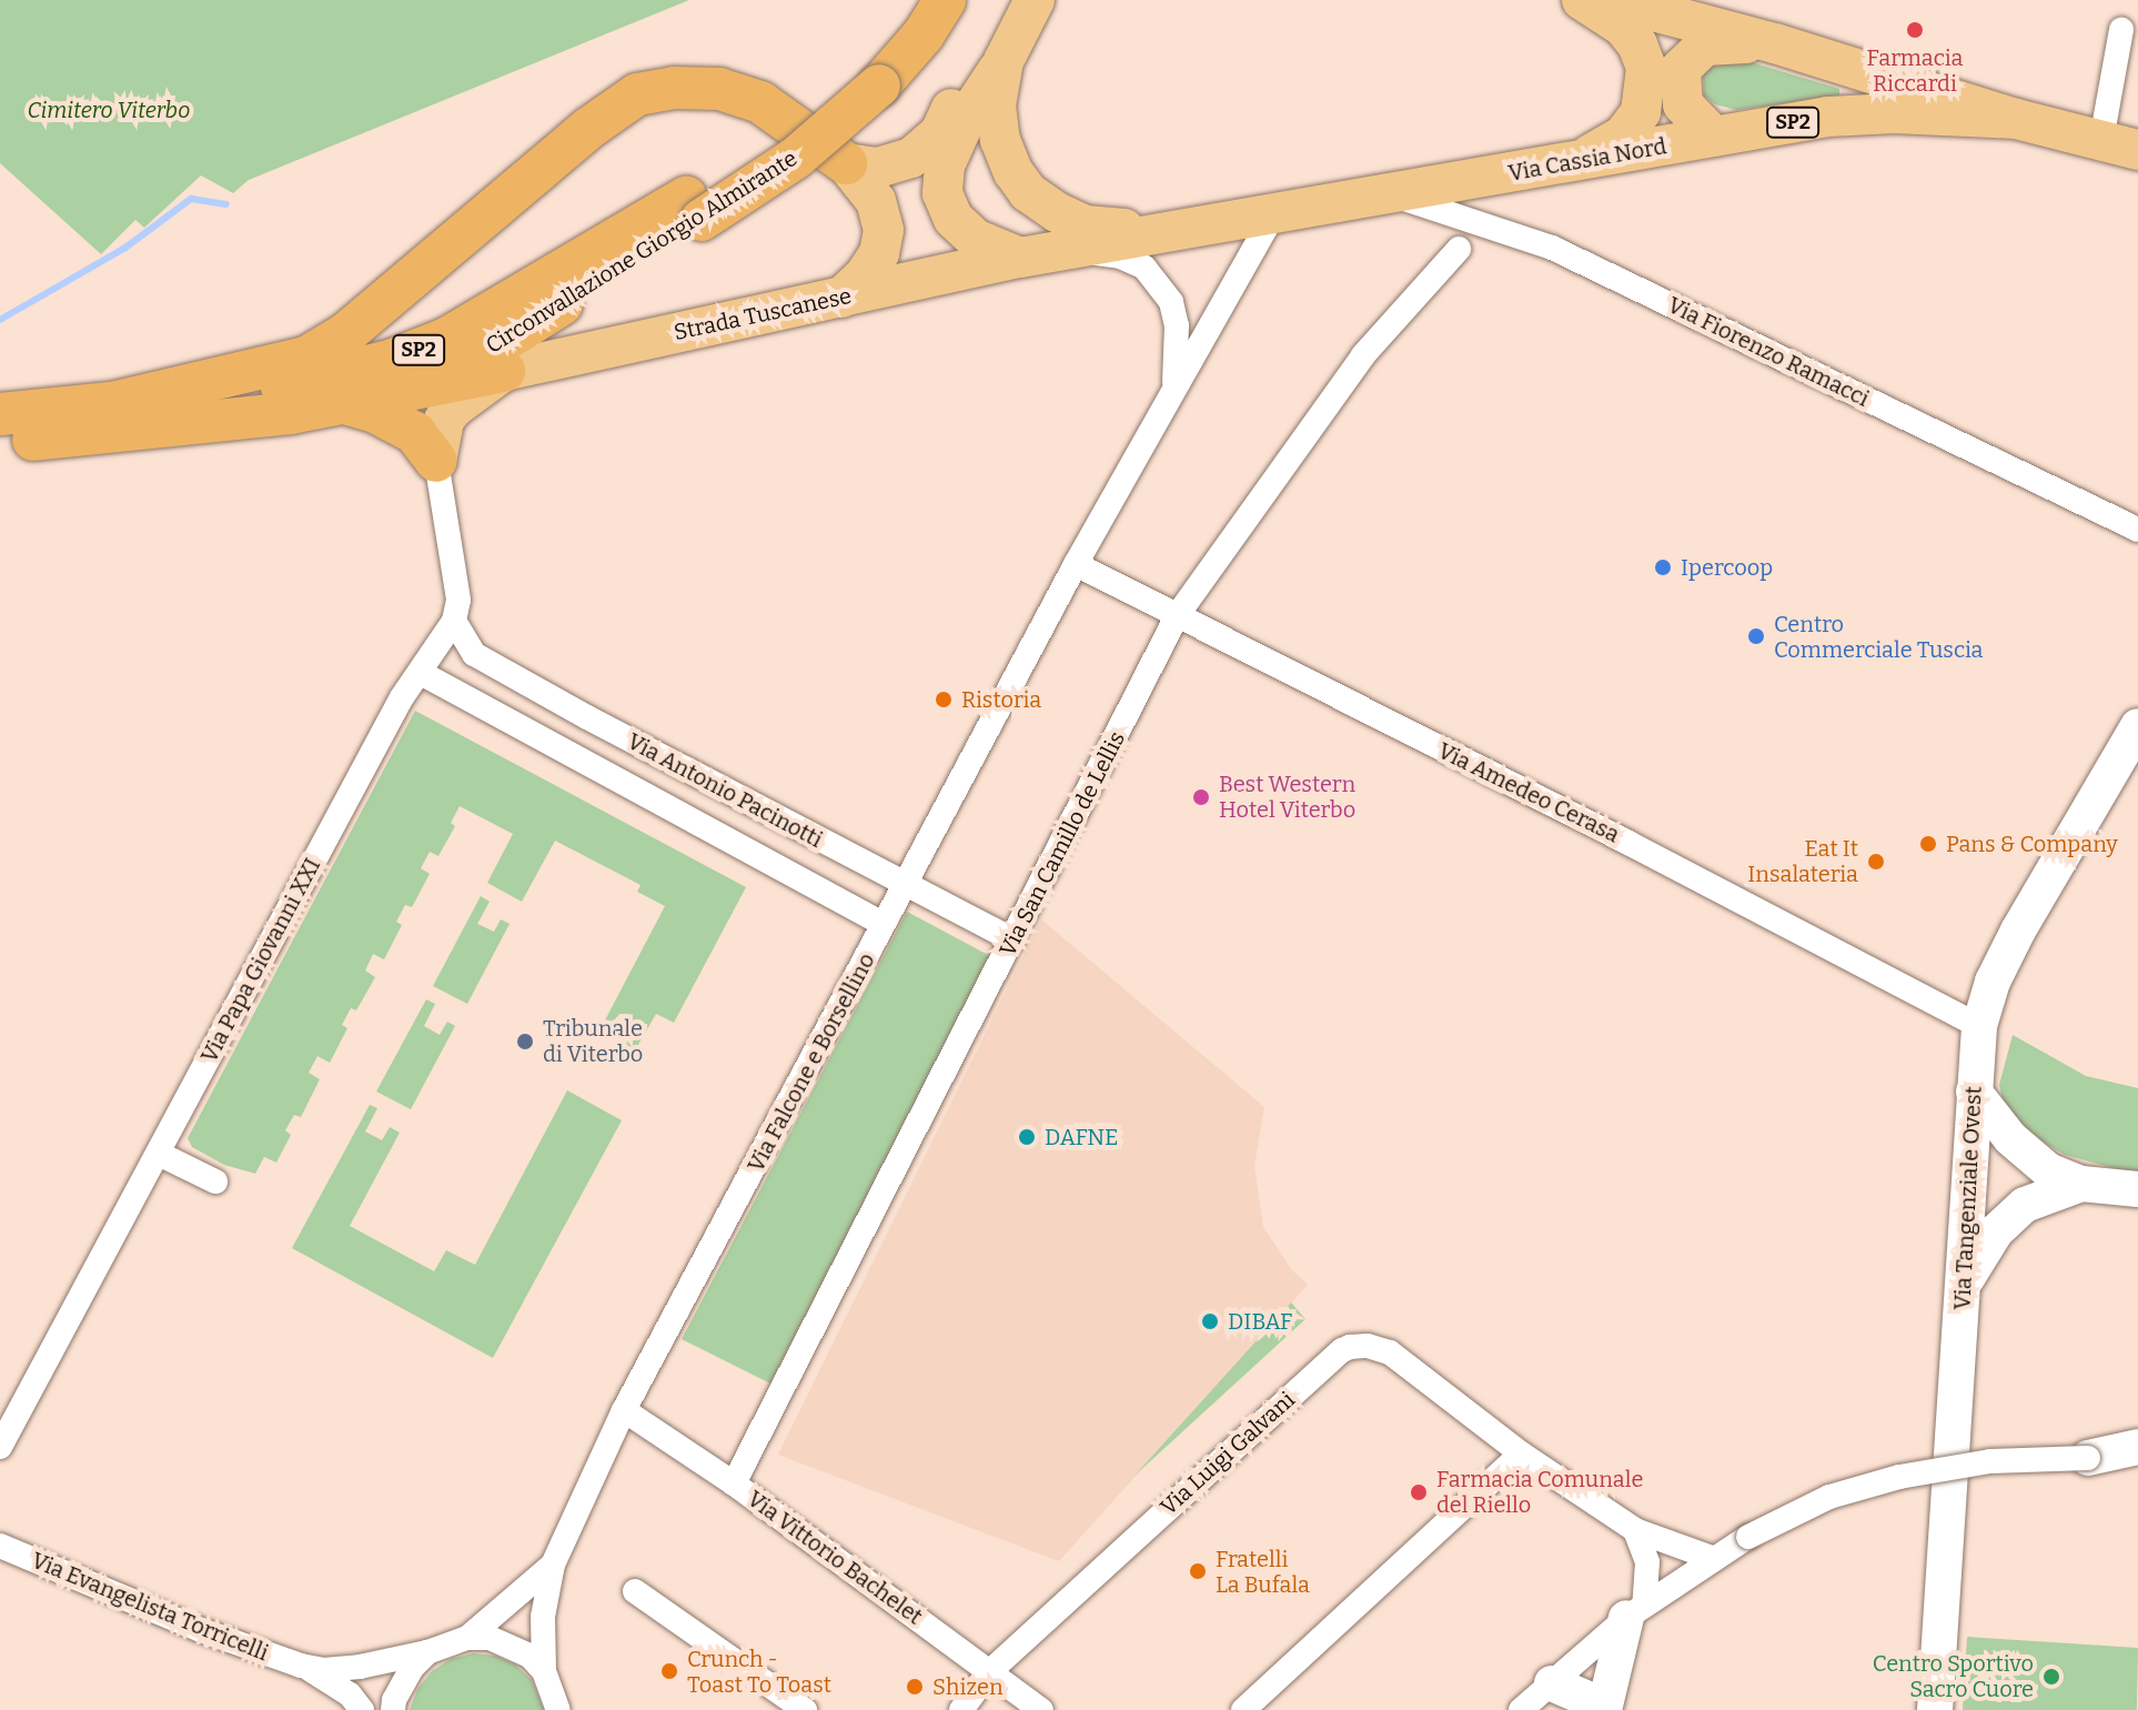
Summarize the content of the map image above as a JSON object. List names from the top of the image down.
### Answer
{
  "streets": {
    "highway": ["SP2", "Circonvallazione Giorgio Almirante"],
    "main road": ["Via Cassia Nord", "Strada Tuscanese", "Via Tangenziale Ovest"],
    "street": [
      "Via Fiorenzo Ramacci",
      "Via Antonio Pacinotti",
      "Via Amedeo Cerasa",
      "Via San Camillo de Lellis",
      "Via Papa Giovanni XXI",
      "Via Falcone e Borsellino",
      "Via Luigi Galvani",
      "Via Vittorio Bachelet",
      "Via Evangelista Torricelli"
    ]
  },
  "crossings": [
    ["SP2", "Circonvallazione Giorgio Almirante"],
    ["SP2", "Strada Tuscanese"],
    ["Via Cassia Nord", "Strada Tuscanese"],
    ["Via Cassia Nord", "Via Fiorenzo Ramacci"],
    ["Via Cassia Nord", "Via Falcone e Borsellino"],
    ["Via Antonio Pacinotti", "Via San Camillo de Lellis"],
    ["Via Antonio Pacinotti", "Via Papa Giovanni XXI"],
    ["Via Antonio Pacinotti", "Via Falcone e Borsellino"],
    ["Via Amedeo Cerasa", "Via San Camillo de Lellis"],
    ["Via Amedeo Cerasa", "Via Falcone e Borsellino"],
    ["Via Amedeo Cerasa", "Via Tangenziale Ovest"],
    ["Via San Camillo de Lellis", "Via Vittorio Bachelet"],
    ["Via Falcone e Borsellino", "Via Vittorio Bachelet"],
    ["Via Falcone e Borsellino", "Via Evangelista Torricelli"],
    ["Via Luigi Galvani", "Via Vittorio Bachelet"]
  ],
  "parks": ["Cimitero Viterbo"],
  "places": [
    "Farmacia Riccardi",
    "Ipercoop",
    "Centro Commerciale Tuscia",
    "Ristoria",
    "Best Western Hotel Viterbo",
    "Pans & Company",
    "Eat It Insalateria",
    "Tribunale di Viterbo",
    "DAFNE",
    "DIBAF",
    "Farmacia Comunale del Riello",
    "Fratelli La Bufala",
    "Crunch - Toast To Toast",
    "Centro Sportivo Sacro Cuore",
    "Shizen"
  ]
}
